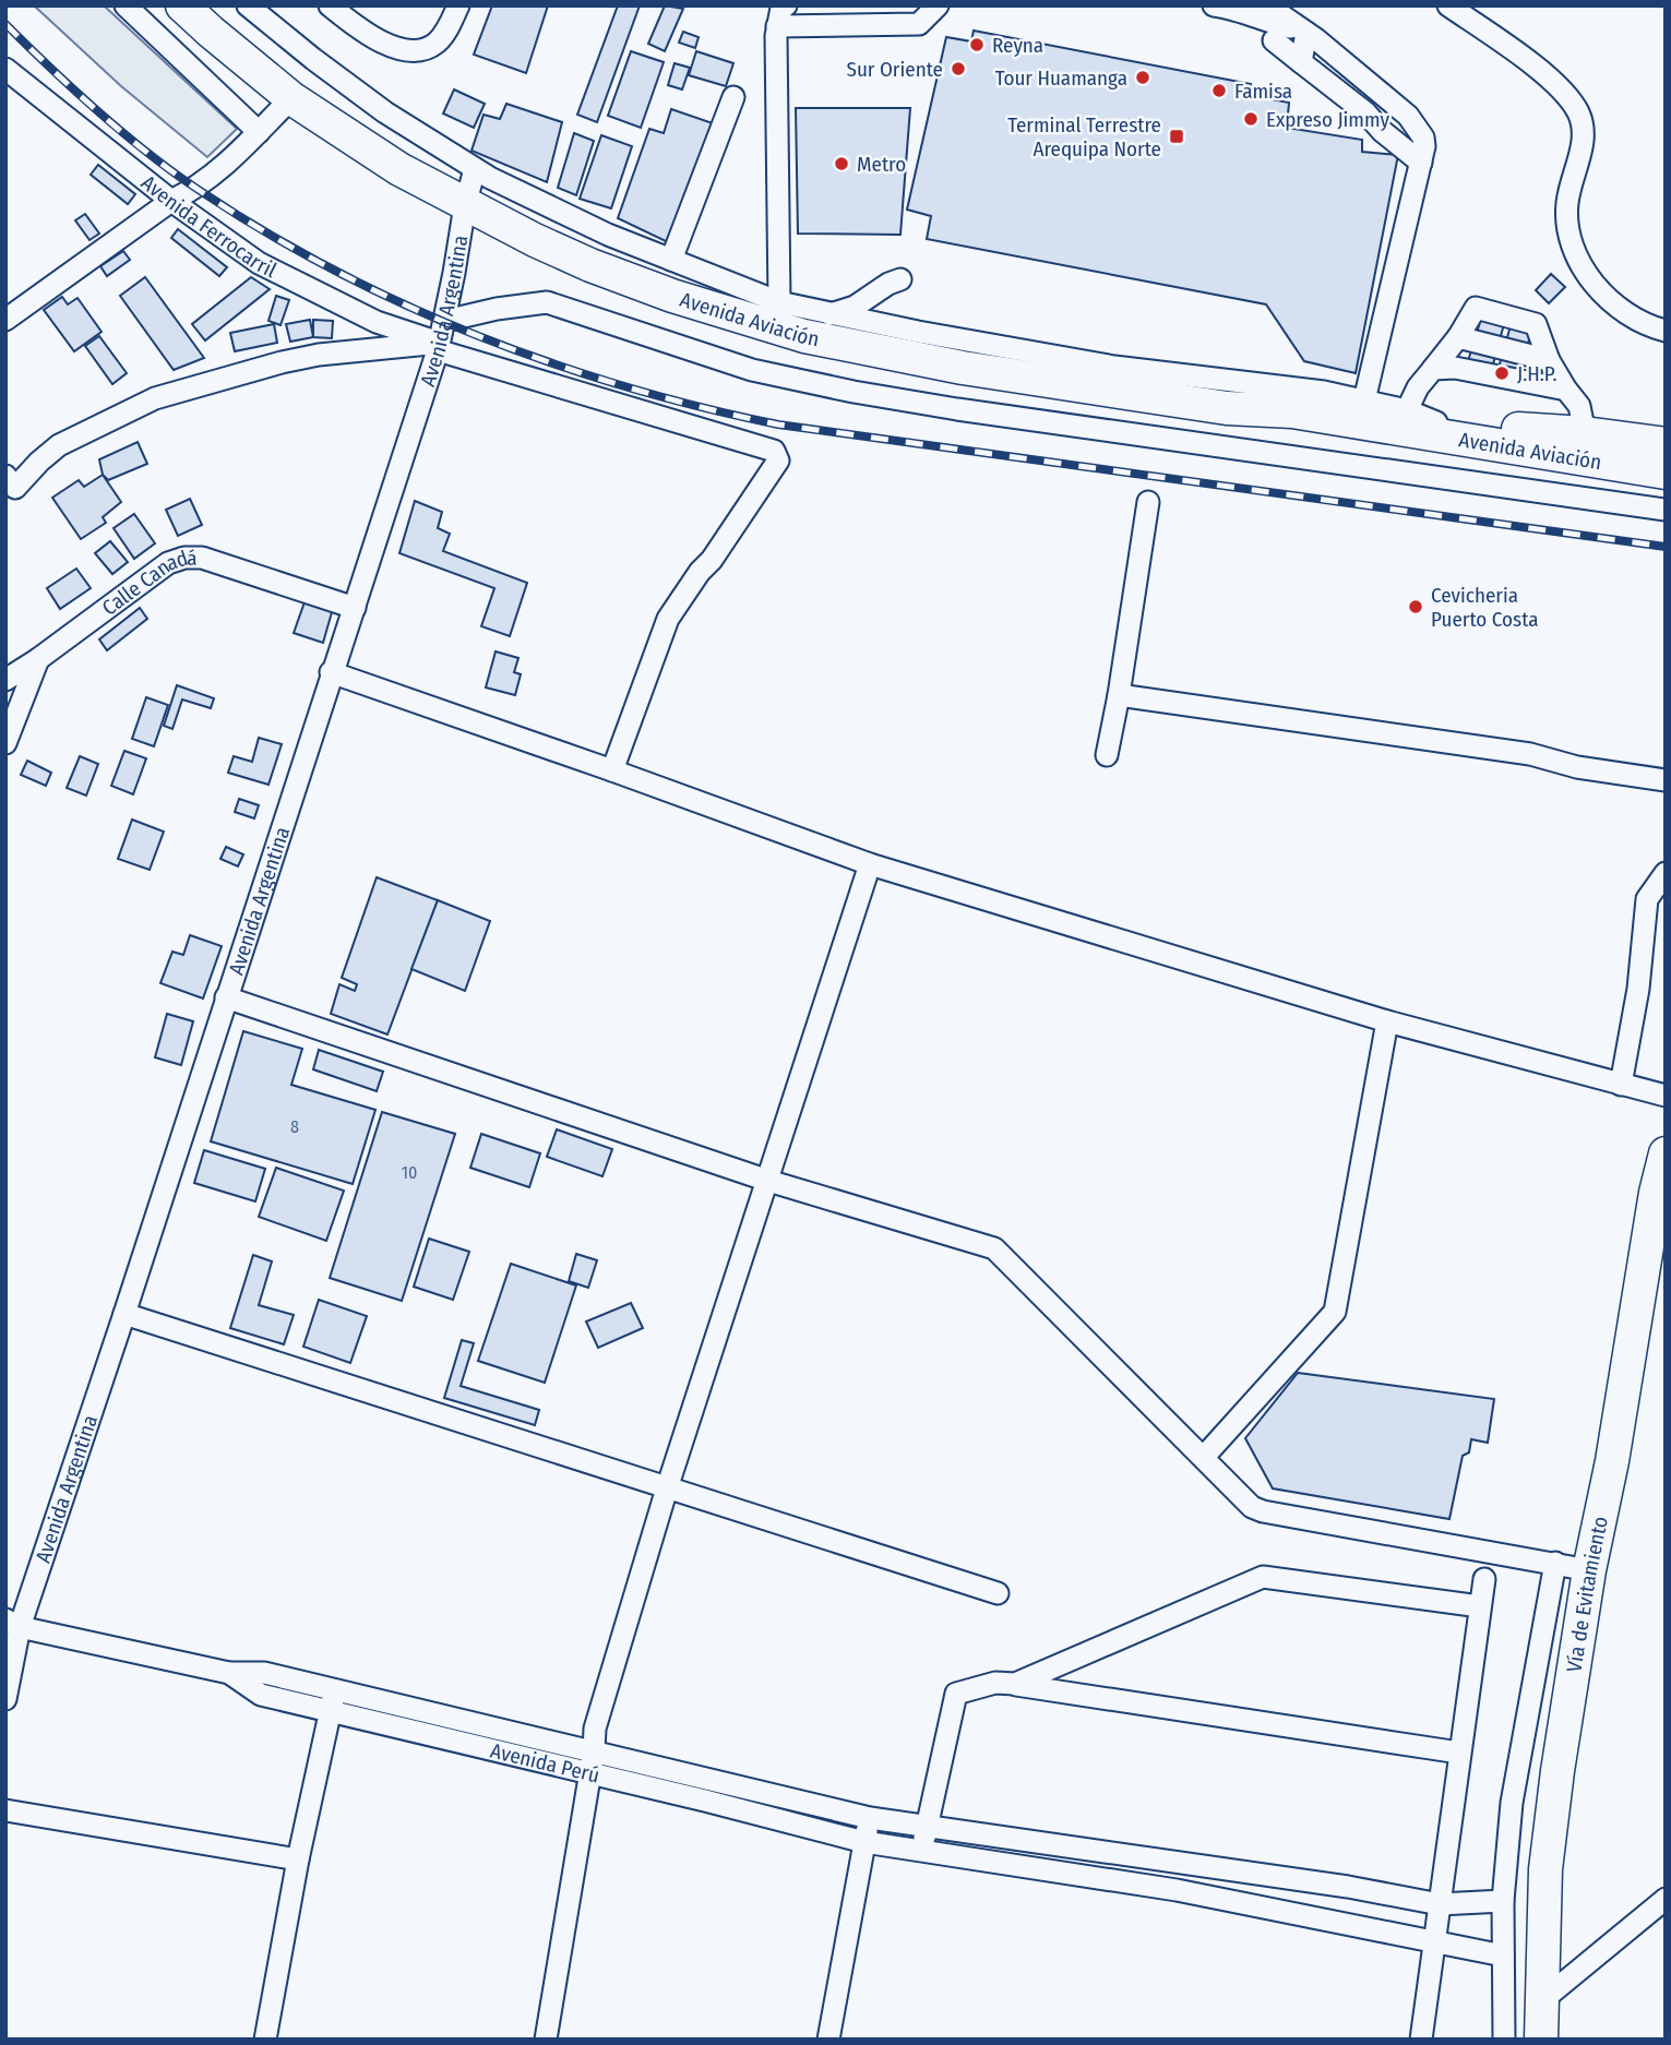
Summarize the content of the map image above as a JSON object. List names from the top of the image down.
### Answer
{
  "streets": {
    "highway": ["Avenida Aviación", "Vía de Evitamiento"],
    "street": [
      "Avenida Ferrocarril",
      "Avenida Argentina",
      "Calle Canadá",
      "Avenida Perú"
    ]
  },
  "crossings": [
    ["Avenida Ferrocarril", "Avenida Argentina"],
    ["Avenida Argentina", "Avenida Aviación"],
    ["Avenida Argentina", "Calle Canadá"],
    ["Avenida Argentina", "Avenida Perú"]
  ],
  "places": {
    "other": [
      "Reyna",
      "Sur Oriente",
      "Tour Huamanga",
      "Famisa",
      "Expreso Jimmy",
      "Metro",
      "J.H.P.",
      "Cevicheria Puerto Costa"
    ],
    "transit": ["Terminal Terrestre Arequipa Norte"]
  },
  "house_numbers": ["8", "10"]
}
